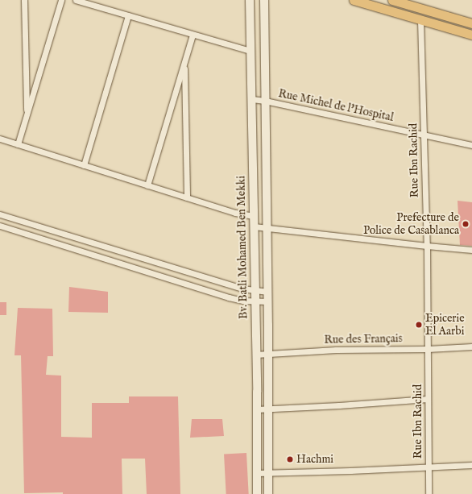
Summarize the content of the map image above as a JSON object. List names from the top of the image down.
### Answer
{
  "streets": {
    "street": [
      "Rue Michel de l'Hospital",
      "Rue Ibn Rachid",
      "Bv. Batli Mohamed Ben Mekki",
      "Rue des Français"
    ]
  },
  "crossings": [
    ["Rue Michel de l'Hospital", "Rue Ibn Rachid"],
    ["Rue Michel de l'Hospital", "Bv. Batli Mohamed Ben Mekki"],
    ["Rue Ibn Rachid", "Rue des Français"],
    ["Bv. Batli Mohamed Ben Mekki", "Rue des Français"]
  ],
  "places": ["Prefecture de Police de Casablanca", "Epicerie El Aarbi", "Hachmi"]
}
